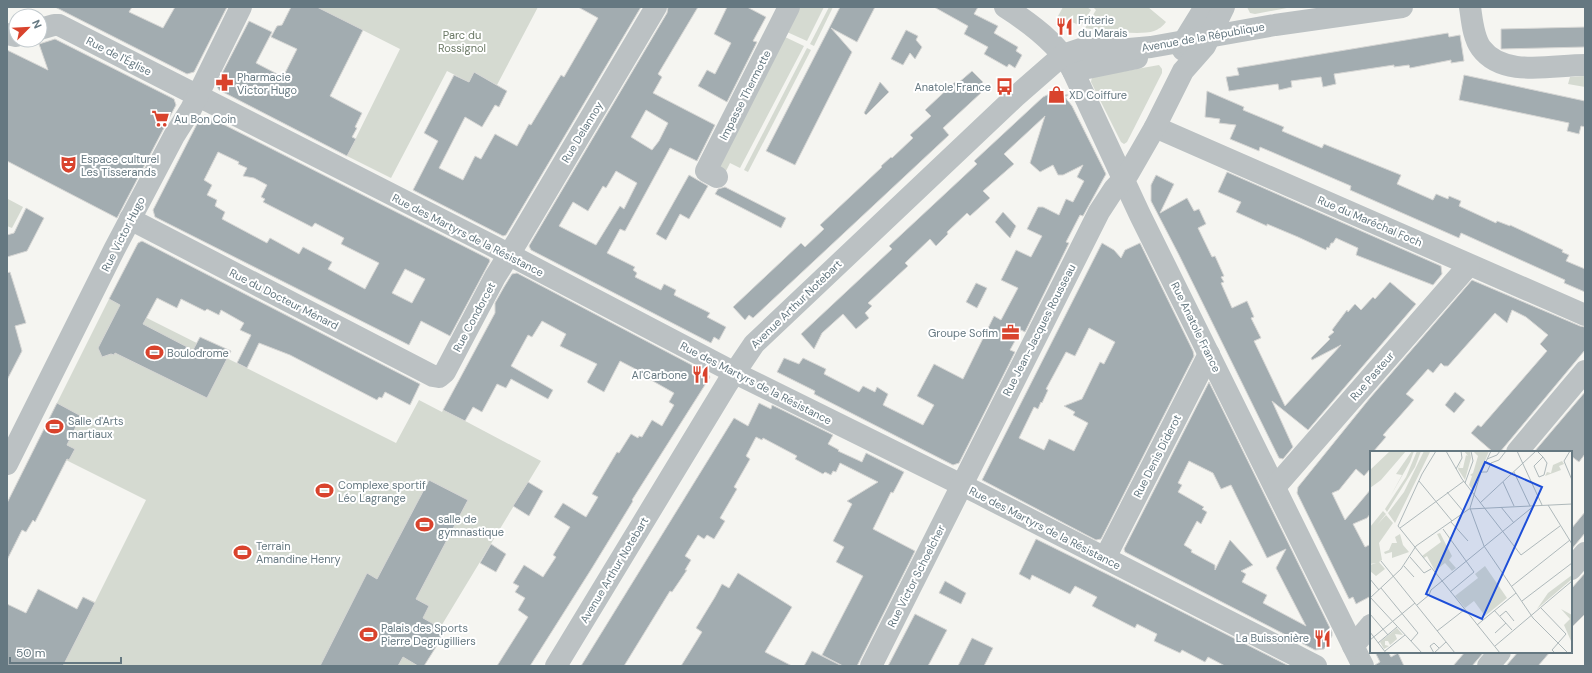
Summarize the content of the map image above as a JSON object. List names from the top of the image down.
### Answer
{
  "streets": {
    "street": [
      "Avenue de la République",
      "Rue de l'Église",
      "Impasse Thermotte",
      "Rue Delannoy",
      "Rue du Maréchal Foch",
      "Rue Victor Hugo",
      "Rue des Martyrs de la Résistance",
      "Rue du Docteur Ménard",
      "Avenue Arthur Notebart",
      "Rue Condorcet",
      "Rue Anatole France",
      "Rue Jean-Jacques Rousseau",
      "Rue Pasteur",
      "Rue Denis Diderot",
      "Rue Victor Schoelcher"
    ]
  },
  "crossings": [
    ["Avenue de la République", "Avenue Arthur Notebart"],
    ["Avenue de la République", "Rue Anatole France"],
    ["Avenue de la République", "Rue Jean-Jacques Rousseau"],
    ["Rue de l'Église", "Rue Victor Hugo"],
    ["Rue de l'Église", "Rue des Martyrs de la Résistance"],
    ["Rue Delannoy", "Rue des Martyrs de la Résistance"],
    ["Rue Delannoy", "Rue Condorcet"],
    ["Rue du Maréchal Foch", "Rue Jean-Jacques Rousseau"],
    ["Rue du Maréchal Foch", "Rue Pasteur"],
    ["Rue Victor Hugo", "Rue des Martyrs de la Résistance"],
    ["Rue Victor Hugo", "Rue du Docteur Ménard"],
    ["Rue des Martyrs de la Résistance", "Avenue Arthur Notebart"],
    ["Rue des Martyrs de la Résistance", "Rue Condorcet"],
    ["Rue des Martyrs de la Résistance", "Rue Jean-Jacques Rousseau"],
    ["Rue des Martyrs de la Résistance", "Rue Denis Diderot"],
    ["Rue des Martyrs de la Résistance", "Rue Victor Schoelcher"],
    ["Rue du Docteur Ménard", "Rue Condorcet"],
    ["Avenue Arthur Notebart", "Rue Anatole France"],
    ["Rue Anatole France", "Rue Jean-Jacques Rousseau"],
    ["Rue Anatole France", "Rue Pasteur"],
    ["Rue Anatole France", "Rue Denis Diderot"],
    ["Rue Jean-Jacques Rousseau", "Rue Victor Schoelcher"]
  ],
  "parks": ["Parc du Rossignol"],
  "places": {
    "restaurant": ["Friterie du Marais", "Al'Carbone", "La Buissonière"],
    "pharmacy": ["Pharmacie Victor Hugo"],
    "bus stop": ["Anatole France"],
    "shop": ["XD Coiffure"],
    "supermarket": ["Au Bon Coin"],
    "theatre": ["Espace culturel Les Tisserands"],
    "office": ["Groupe Sofim"],
    "sports": [
      "Boulodrome",
      "Salle d'Arts martiaux",
      "Complexe sportif Léo Lagrange",
      "salle de gymnastique",
      "Terrain Amandine Henry",
      "Palais des Sports Pierre Degrugilliers"
    ]
  },
  "scale_bar": "50 m",
  "north": "top right"
}
